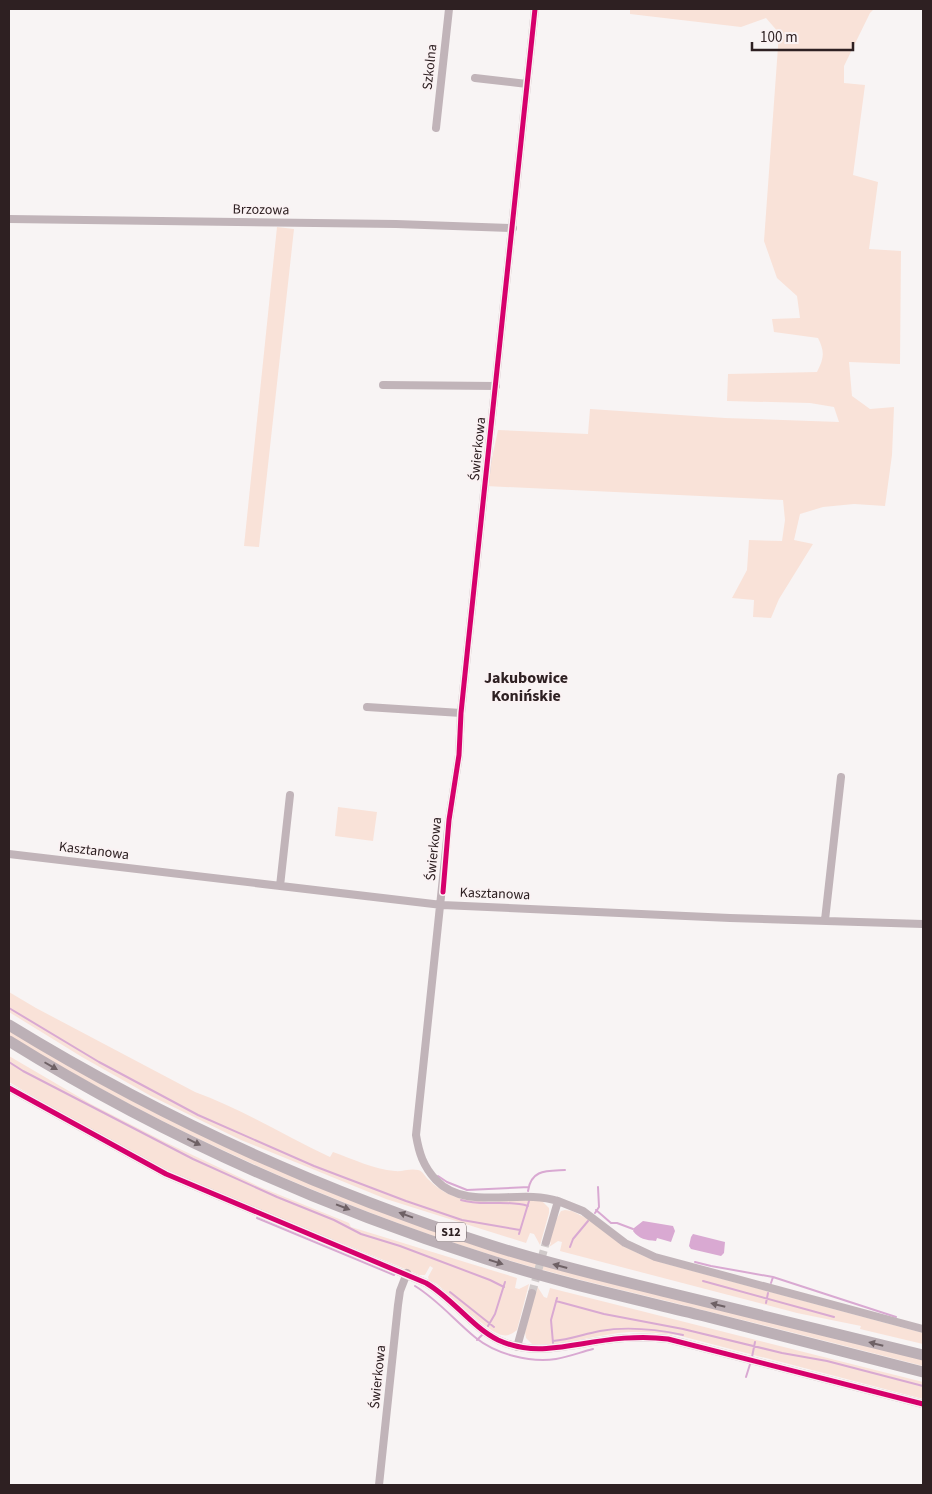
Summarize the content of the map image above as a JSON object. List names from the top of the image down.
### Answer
{
  "streets": {
    "highway": ["S12"],
    "street": [
      "Szkolna",
      "Brzozowa",
      "Świerkowa",
      "Kasztanowa"
    ]
  },
  "crossings": [
    ["Brzozowa", "Świerkowa"],
    ["Świerkowa", "Kasztanowa"]
  ],
  "districts": ["Jakubowice Konińskie"],
  "scale_bar": "100 m"
}
